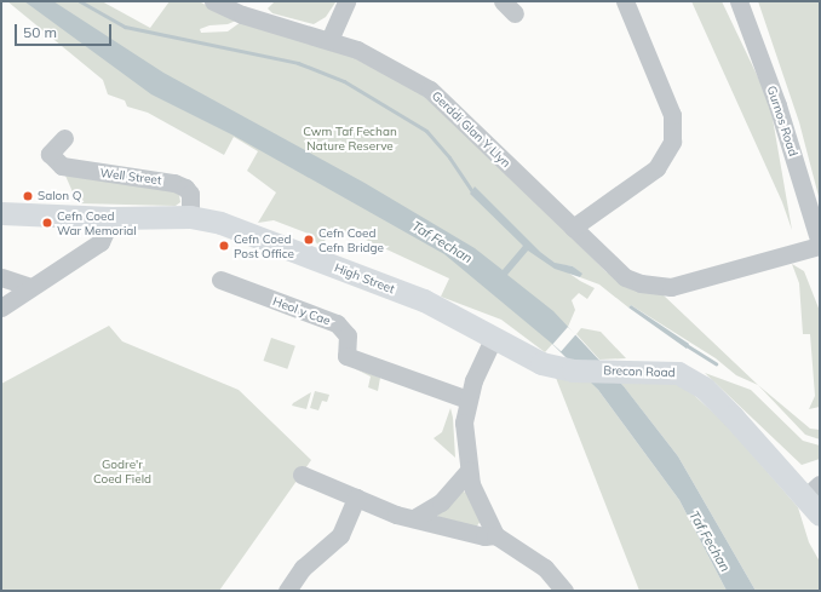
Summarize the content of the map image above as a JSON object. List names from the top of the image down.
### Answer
{
  "streets": {
    "main road": ["High Street", "Brecon Road"],
    "street": [
      "Gurnos Road",
      "Gerddi Glan Y Llyn",
      "Well Street",
      "Heol y Cae"
    ]
  },
  "crossings": [
    ["Gurnos Road", "Gerddi Glan Y Llyn"],
    ["Well Street", "High Street"],
    ["High Street", "Brecon Road"]
  ],
  "water": ["Taf Fechan"],
  "parks": ["Cwm Taf Fechan Nature Reserve", "Godre'r Coed Field"],
  "places": [
    "Salon Q",
    "Cefn Coed War Memorial",
    "Cefn Coed Cefn Bridge",
    "Cefn Coed Post Office"
  ],
  "scale_bar": "50 m"
}
